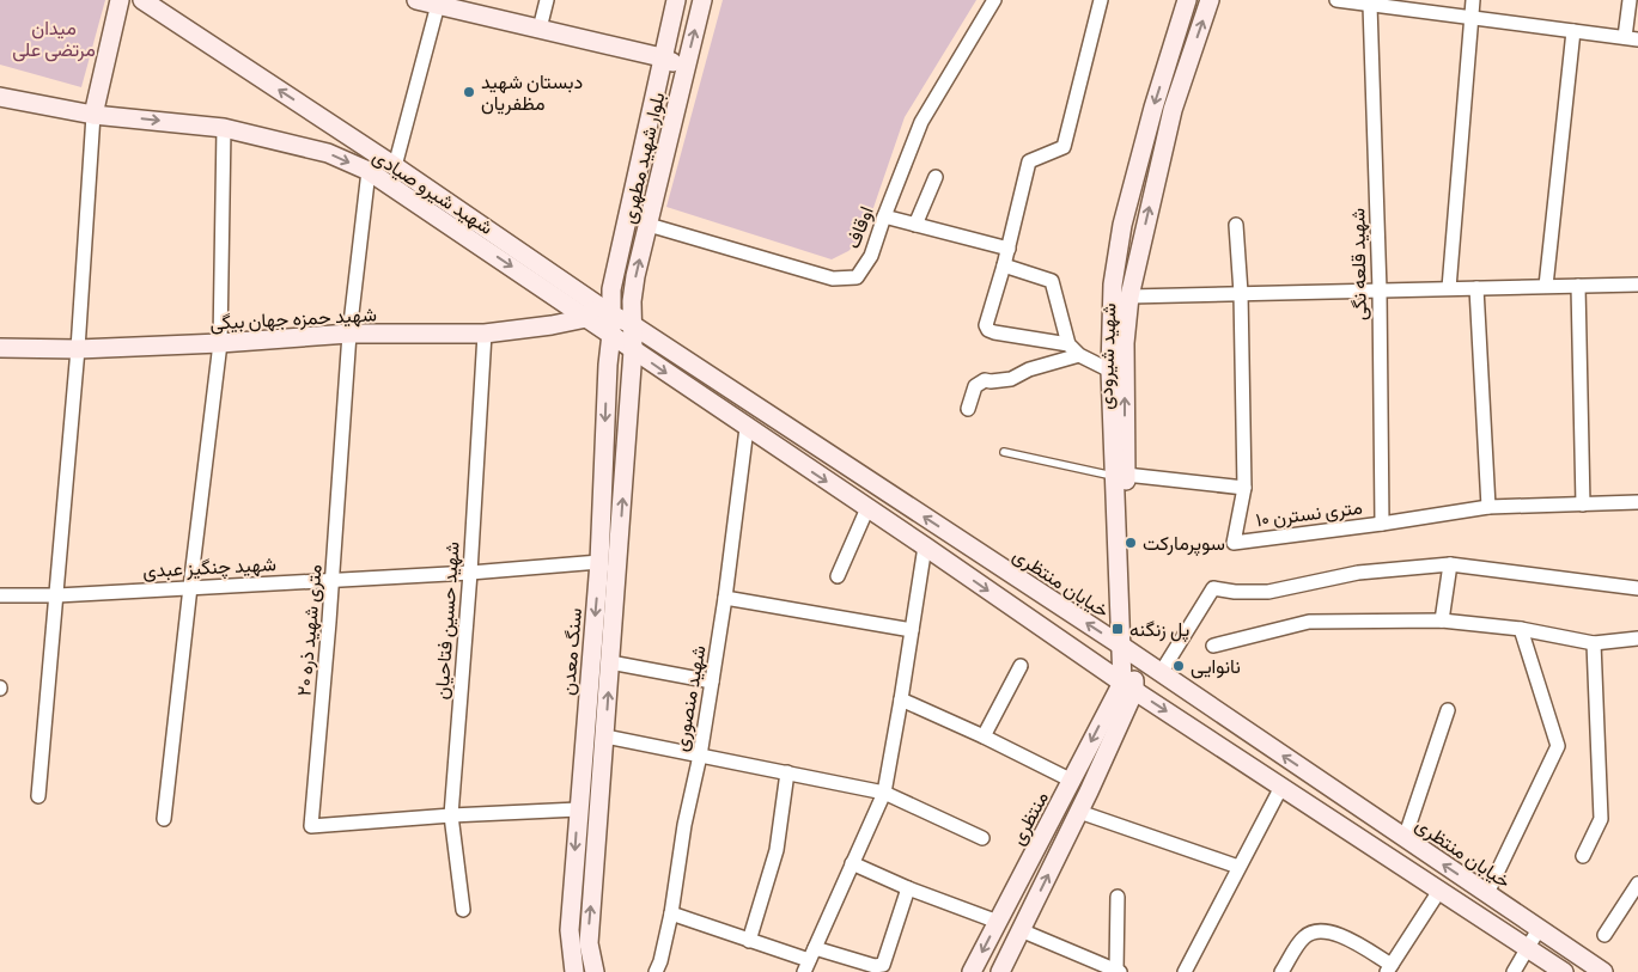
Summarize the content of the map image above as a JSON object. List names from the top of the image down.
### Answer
{
  "streets": {
    "main road": [
      "بلوار شهید مطهری",
      "شهید شیرو صیادی",
      "شهید حمزه جهان بیگی",
      "شهید شیرودی",
      "خیابان منتظری",
      "سنگ معدن",
      "منتظری"
    ],
    "street": [
      "اوقاف",
      "شهید قلعه نگی",
      "۱۰ متری نسترن",
      "شهید چنگیز عبدی",
      "شهید حسین فتاحیان",
      "۲۰ متری شهید ذره",
      "شهید منصوری"
    ]
  },
  "crossings": [
    ["بلوار شهید مطهری", "شهید شیرو صیادی"],
    ["بلوار شهید مطهری", "اوقاف"],
    ["بلوار شهید مطهری", "خیابان منتظری"],
    ["بلوار شهید مطهری", "سنگ معدن"],
    ["شهید شیرو صیادی", "شهید حمزه جهان بیگی"],
    ["شهید شیرو صیادی", "خیابان منتظری"],
    ["شهید شیرو صیادی", "۲۰ متری شهید ذره"],
    ["شهید شیرو صیادی", "سنگ معدن"],
    ["شهید قلعه نگی", "۱۰ متری نسترن"],
    ["شهید حمزه جهان بیگی", "شهید حسین فتاحیان"],
    ["شهید حمزه جهان بیگی", "۲۰ متری شهید ذره"],
    ["شهید شیرودی", "خیابان منتظری"],
    ["شهید شیرودی", "منتظری"],
    ["شهید چنگیز عبدی", "شهید حسین فتاحیان"],
    ["شهید چنگیز عبدی", "۲۰ متری شهید ذره"],
    ["شهید چنگیز عبدی", "سنگ معدن"],
    ["شهید حسین فتاحیان", "۲۰ متری شهید ذره"],
    ["۲۰ متری شهید ذره", "سنگ معدن"]
  ],
  "parks": ["میدان مرتضی علی"],
  "places": {
    "other": ["دبستان شهید مظفریان", "سوپرمارکت", "نانوایی"],
    "transit": ["پل زنگنه"]
  }
}
